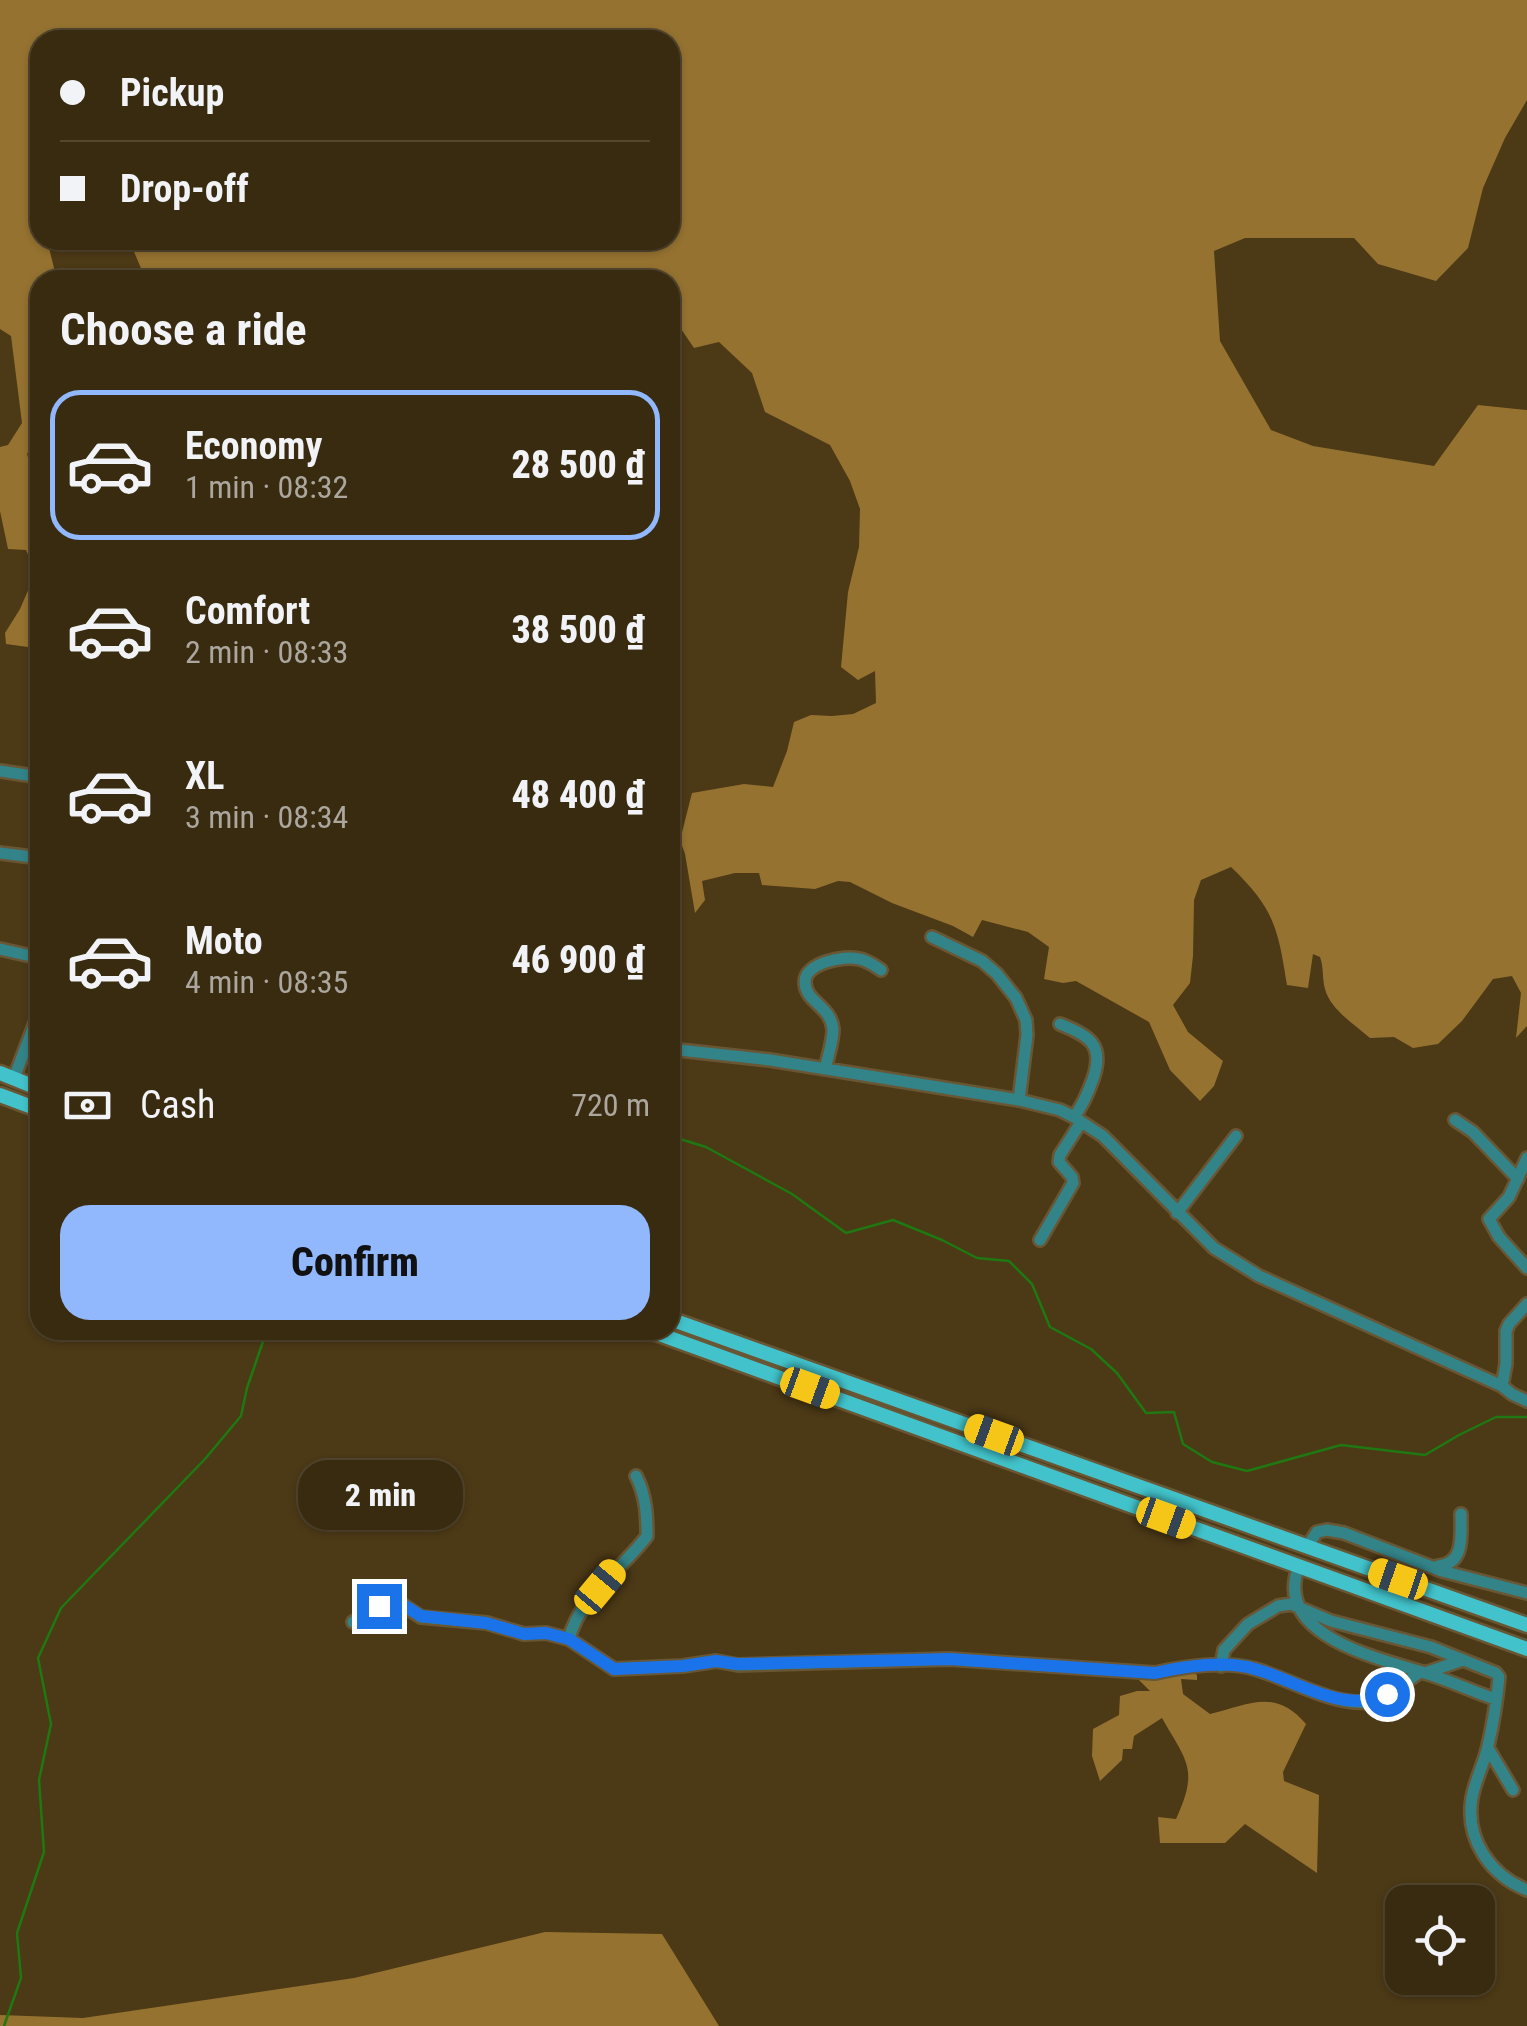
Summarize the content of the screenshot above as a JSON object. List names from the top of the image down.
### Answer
{
  "page": {
    "banner": ["Pickup", "Drop-off"],
    "heading": "Choose a ride",
    "list": [
      {
        "name": "Economy",
        "note": "1 min · 08:32",
        "value": "28 500 ₫"
      },
      {
        "name": "Comfort",
        "note": "2 min · 08:33",
        "value": "38 500 ₫"
      },
      {
        "name": "XL",
        "note": "3 min · 08:34",
        "value": "48 400 ₫"
      },
      {
        "name": "Moto",
        "note": "4 min · 08:35",
        "value": "46 900 ₫"
      }
    ],
    "pay": ["Cash", "720 m"],
    "buttons": "Confirm",
    "bubble": "2 min"
  }
}
